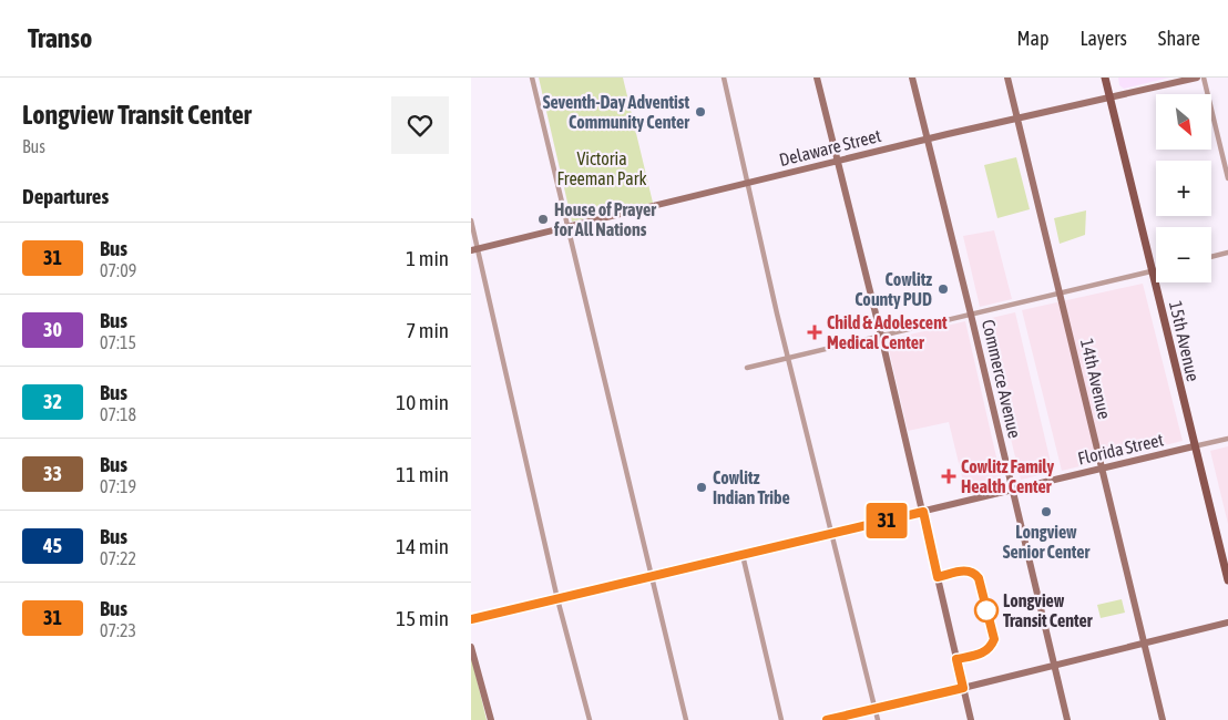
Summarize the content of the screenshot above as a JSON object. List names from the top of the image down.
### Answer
{
  "streets": {
    "main road": ["15th Avenue"],
    "street": [
      "Delaware Street",
      "Commerce Avenue",
      "14th Avenue",
      "Florida Street"
    ]
  },
  "crossings": [
    ["Delaware Street", "15th Avenue"],
    ["Delaware Street", "Commerce Avenue"],
    ["Delaware Street", "14th Avenue"],
    ["15th Avenue", "Florida Street"],
    ["Commerce Avenue", "Florida Street"],
    ["14th Avenue", "Florida Street"]
  ],
  "parks": ["Victoria Freeman Park"],
  "places": {
    "other": [
      "Seventh-Day Adventist Community Center",
      "House of Prayer for All Nations",
      "Cowlitz County PUD",
      "Cowlitz Indian Tribe",
      "Longview Senior Center",
      "Longview Transit Center"
    ],
    "health": ["Child & Adolescent Medical Center", "Cowlitz Family Health Center"]
  },
  "lines": ["bus line 31"],
  "north": "bottom right",
  "page": {
    "header": "Transo",
    "nav": ["Map", "Layers", "Share"],
    "heading": [
      ["Longview Transit Center", "Bus"],
      "Departures"
    ],
    "on_map": "31",
    "map_buttons": ["+", "−"],
    "list": [
      {
        "mark": "31",
        "name": "Bus",
        "note": "07:09",
        "value": "1 min"
      },
      {
        "mark": "30",
        "name": "Bus",
        "note": "07:15",
        "value": "7 min"
      },
      {
        "mark": "32",
        "name": "Bus",
        "note": "07:18",
        "value": "10 min"
      },
      {
        "mark": "33",
        "name": "Bus",
        "note": "07:19",
        "value": "11 min"
      },
      {
        "mark": "45",
        "name": "Bus",
        "note": "07:22",
        "value": "14 min"
      },
      {
        "mark": "31",
        "name": "Bus",
        "note": "07:23",
        "value": "15 min"
      }
    ]
  }
}
